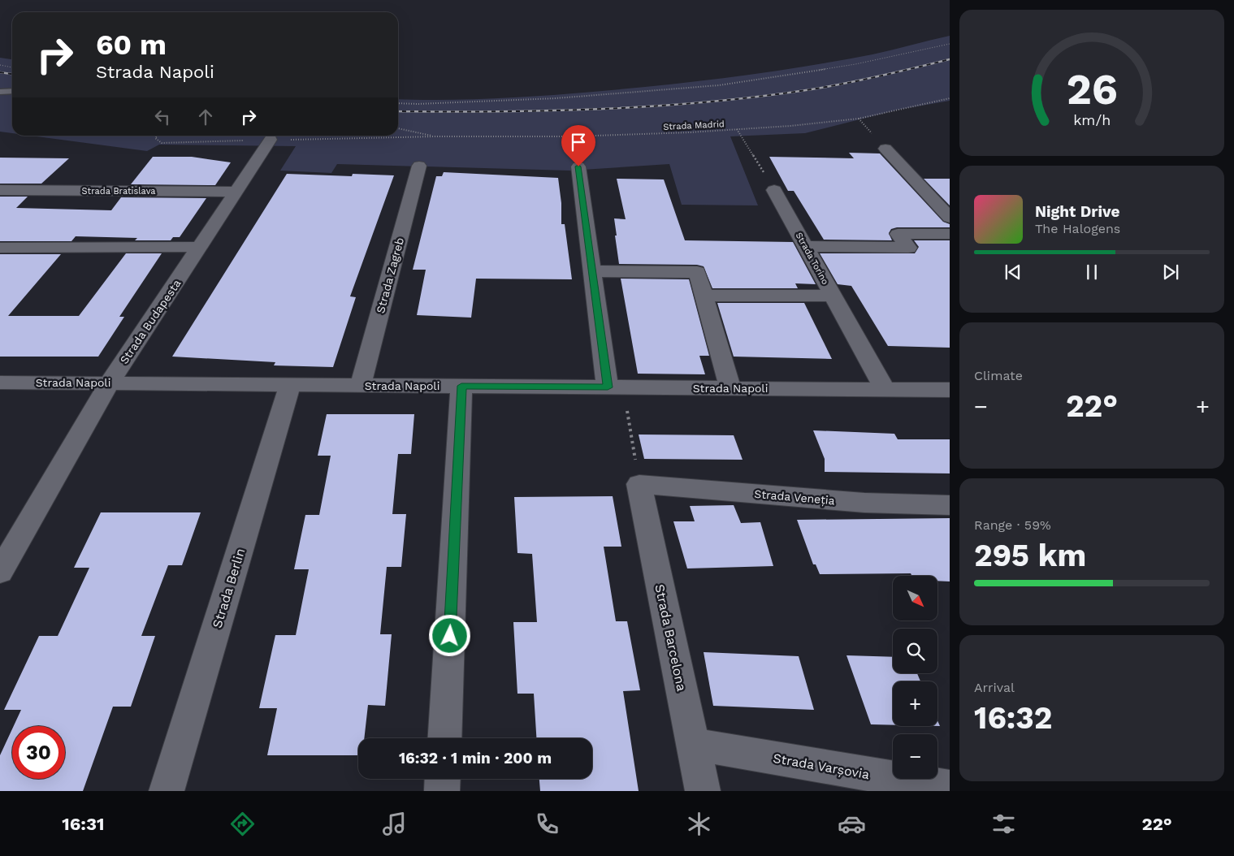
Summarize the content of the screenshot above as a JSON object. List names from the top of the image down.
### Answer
{
  "streets": {
    "street": [
      "Strada Bratislava",
      "Strada Torino",
      "Strada Zagreb",
      "Strada Budapesta",
      "Strada Napoli",
      "Strada Veneția",
      "Strada Berlin",
      "Strada Barcelona",
      "Strada Varșovia"
    ],
    "path": ["Strada Madrid"]
  },
  "crossings": [
    ["Strada Madrid", "Strada Budapesta"],
    ["Strada Bratislava", "Strada Budapesta"],
    ["Strada Torino", "Strada Napoli"],
    ["Strada Zagreb", "Strada Napoli"],
    ["Strada Budapesta", "Strada Napoli"],
    ["Strada Napoli", "Strada Berlin"],
    ["Strada Veneția", "Strada Barcelona"],
    ["Strada Barcelona", "Strada Varșovia"]
  ],
  "north": "bottom right",
  "page": {
    "turn": ["60 m", "Strada Napoli"],
    "song": ["Night Drive", "The Halogens"],
    "tile": [
      "Climate",
      ["Range · 59%", "295 km"],
      ["Arrival", "16:32"]
    ],
    "heat": ["−", "22°", "+"],
    "map_buttons": ["+", "−"],
    "limit": "30",
    "trip": "16:32 · 1 min · 200 m",
    "tabs": ["16:31", "22°"],
    "gauge": ["26", "km/h"]
  }
}
